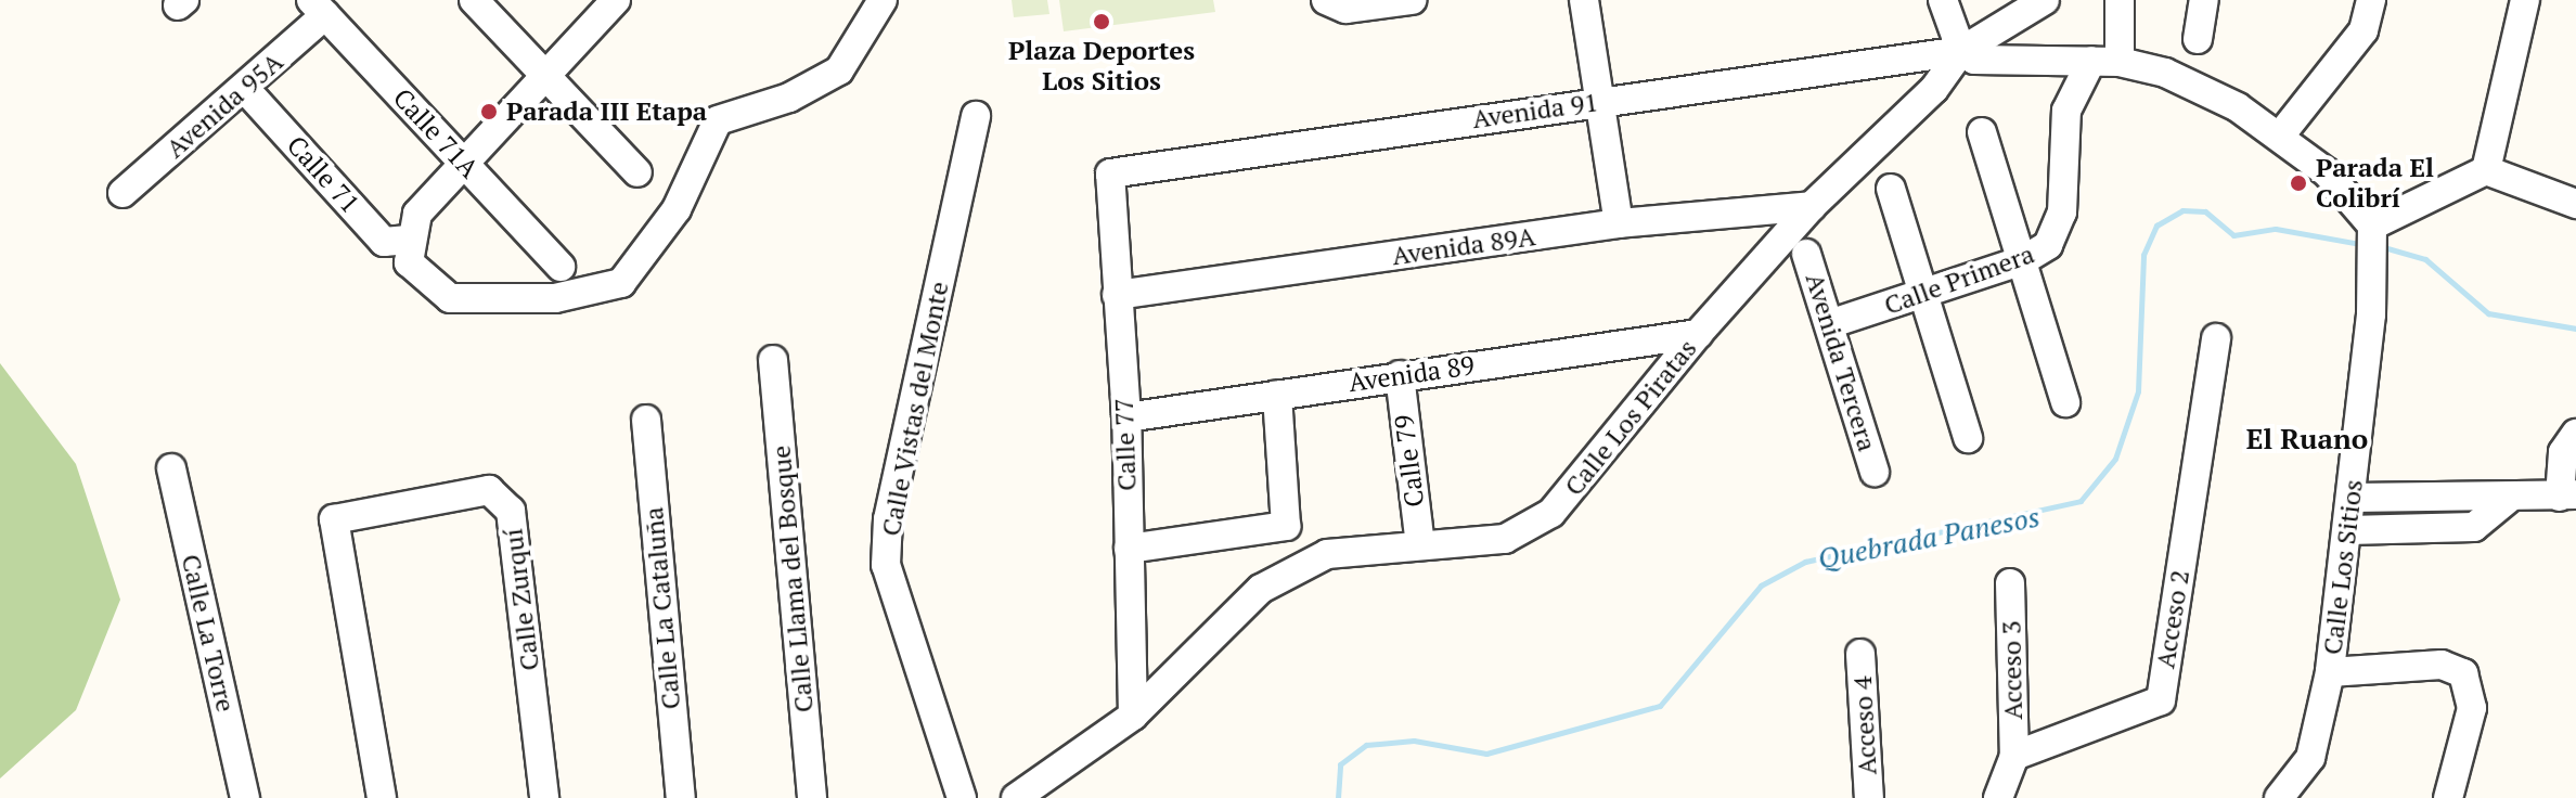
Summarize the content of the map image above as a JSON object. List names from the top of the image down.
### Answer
{
  "streets": {
    "street": [
      "Avenida 95A",
      "Avenida 91",
      "Calle 71A",
      "Calle 71",
      "Avenida 89A",
      "Calle Primera",
      "Avenida Tercera",
      "Avenida 89",
      "Calle Vistas del Monte",
      "Calle Los Piratas",
      "Calle 77",
      "Calle 79",
      "Calle Los Sitios",
      "Calle Llama del Bosque",
      "Calle Zurquí",
      "Calle La Cataluña",
      "Acceso 2",
      "Calle La Torre",
      "Acceso 3",
      "Acceso 4"
    ]
  },
  "crossings": [
    ["Avenida 95A", "Calle 71A"],
    ["Avenida 95A", "Calle 71"],
    ["Avenida 91", "Calle Los Piratas"],
    ["Avenida 91", "Calle 77"],
    ["Avenida 89A", "Calle Los Piratas"],
    ["Avenida 89A", "Calle 77"],
    ["Calle Primera", "Avenida Tercera"],
    ["Avenida 89", "Calle Los Piratas"],
    ["Avenida 89", "Calle 77"],
    ["Avenida 89", "Calle 79"],
    ["Calle Los Piratas", "Calle 77"],
    ["Calle Los Piratas", "Calle 79"],
    ["Acceso 2", "Acceso 3"]
  ],
  "districts": ["El Ruano"],
  "water": ["Quebrada Panesos"],
  "places": ["Plaza Deportes Los Sitios", "Parada III Etapa", "Parada El Colibrí"]
}
